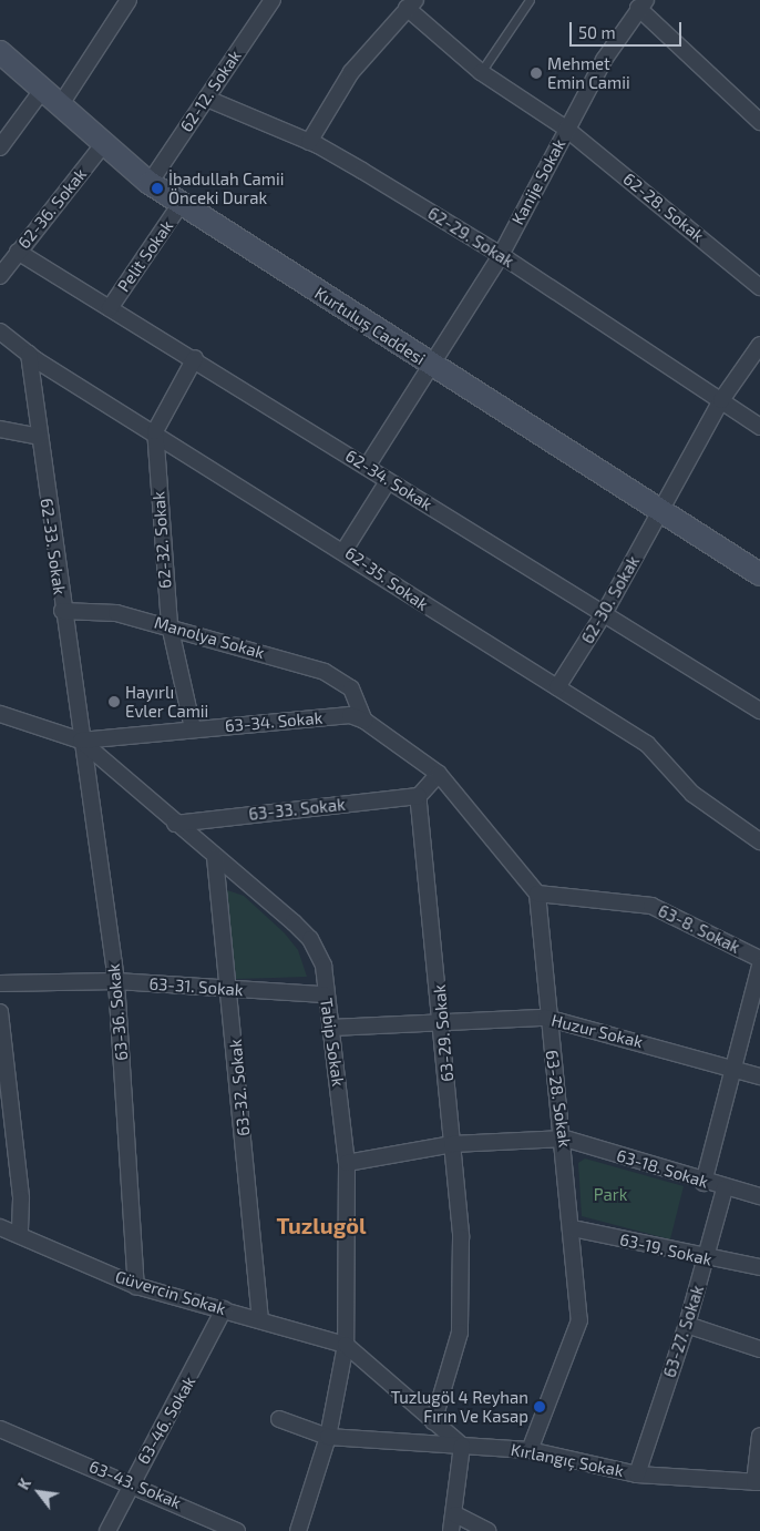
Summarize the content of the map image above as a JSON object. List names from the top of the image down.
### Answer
{
  "streets": {
    "street": [
      "62-12. Sokak",
      "Kanije Sokak",
      "62-28. Sokak",
      "62-36. Sokak",
      "62-29. Sokak",
      "Pelit Sokak",
      "Kurtuluş Caddesi",
      "62-34. Sokak",
      "62-32. Sokak",
      "62-33. Sokak",
      "62-35. Sokak",
      "62-30. Sokak",
      "Manolya Sokak",
      "63-34. Sokak",
      "63-33. Sokak",
      "63-8. Sokak",
      "63-31. Sokak",
      "63-36. Sokak",
      "Huzur Sokak",
      "63-29. Sokak",
      "Tabip Sokak",
      "63-32. Sokak",
      "63-28. Sokak",
      "63-18. Sokak",
      "63-19. Sokak",
      "Güvercin Sokak",
      "63-27. Sokak",
      "63-46. Sokak",
      "Kırlangıç Sokak",
      "63-43. Sokak"
    ]
  },
  "crossings": [
    ["62-12. Sokak", "62-29. Sokak"],
    ["62-12. Sokak", "Kurtuluş Caddesi"],
    ["Kanije Sokak", "62-28. Sokak"],
    ["Kanije Sokak", "62-29. Sokak"],
    ["Kanije Sokak", "Kurtuluş Caddesi"],
    ["Kanije Sokak", "62-34. Sokak"],
    ["62-36. Sokak", "Kurtuluş Caddesi"],
    ["62-36. Sokak", "62-34. Sokak"],
    ["62-29. Sokak", "62-30. Sokak"],
    ["Pelit Sokak", "Kurtuluş Caddesi"],
    ["Pelit Sokak", "62-34. Sokak"],
    ["Kurtuluş Caddesi", "62-30. Sokak"],
    ["62-34. Sokak", "62-30. Sokak"],
    ["62-32. Sokak", "62-35. Sokak"],
    ["62-32. Sokak", "Manolya Sokak"],
    ["62-32. Sokak", "63-34. Sokak"],
    ["62-33. Sokak", "62-35. Sokak"],
    ["62-33. Sokak", "Manolya Sokak"],
    ["62-33. Sokak", "63-34. Sokak"],
    ["62-33. Sokak", "63-36. Sokak"],
    ["62-33. Sokak", "Tabip Sokak"],
    ["62-35. Sokak", "62-30. Sokak"],
    ["Manolya Sokak", "63-34. Sokak"],
    ["63-34. Sokak", "63-36. Sokak"],
    ["63-34. Sokak", "Tabip Sokak"],
    ["63-33. Sokak", "63-29. Sokak"],
    ["63-33. Sokak", "Tabip Sokak"],
    ["63-8. Sokak", "63-28. Sokak"],
    ["63-31. Sokak", "63-36. Sokak"],
    ["63-31. Sokak", "Tabip Sokak"],
    ["63-31. Sokak", "63-32. Sokak"],
    ["63-36. Sokak", "Tabip Sokak"],
    ["63-36. Sokak", "Güvercin Sokak"],
    ["Huzur Sokak", "63-29. Sokak"],
    ["Huzur Sokak", "Tabip Sokak"],
    ["Huzur Sokak", "63-28. Sokak"],
    ["Tabip Sokak", "63-32. Sokak"],
    ["Tabip Sokak", "Güvercin Sokak"],
    ["Tabip Sokak", "Kırlangıç Sokak"],
    ["63-32. Sokak", "Güvercin Sokak"],
    ["63-28. Sokak", "63-18. Sokak"],
    ["63-28. Sokak", "63-19. Sokak"],
    ["63-28. Sokak", "Kırlangıç Sokak"],
    ["63-18. Sokak", "63-27. Sokak"],
    ["63-19. Sokak", "63-27. Sokak"],
    ["Güvercin Sokak", "63-46. Sokak"],
    ["63-27. Sokak", "Kırlangıç Sokak"],
    ["63-46. Sokak", "63-43. Sokak"]
  ],
  "districts": ["Tuzlugöl"],
  "parks": ["Park"],
  "places": [
    "Mehmet Emin Camii",
    "İbadullah Camii Önceki Durak",
    "Hayırlı Evler Camii",
    "Tuzlugöl 4 Reyhan Fırın Ve Kasap"
  ],
  "scale_bar": "50 m",
  "north": "top left"
}
